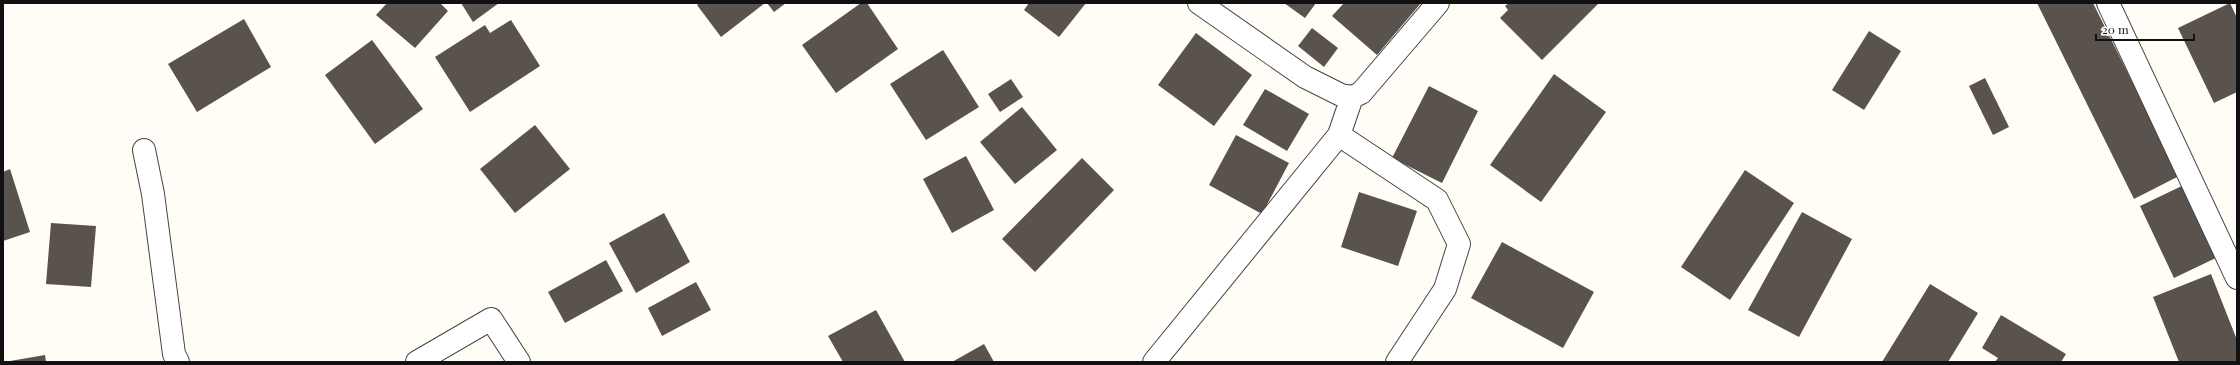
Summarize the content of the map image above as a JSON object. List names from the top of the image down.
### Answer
{
  "scale_bar": "20 m"
}
